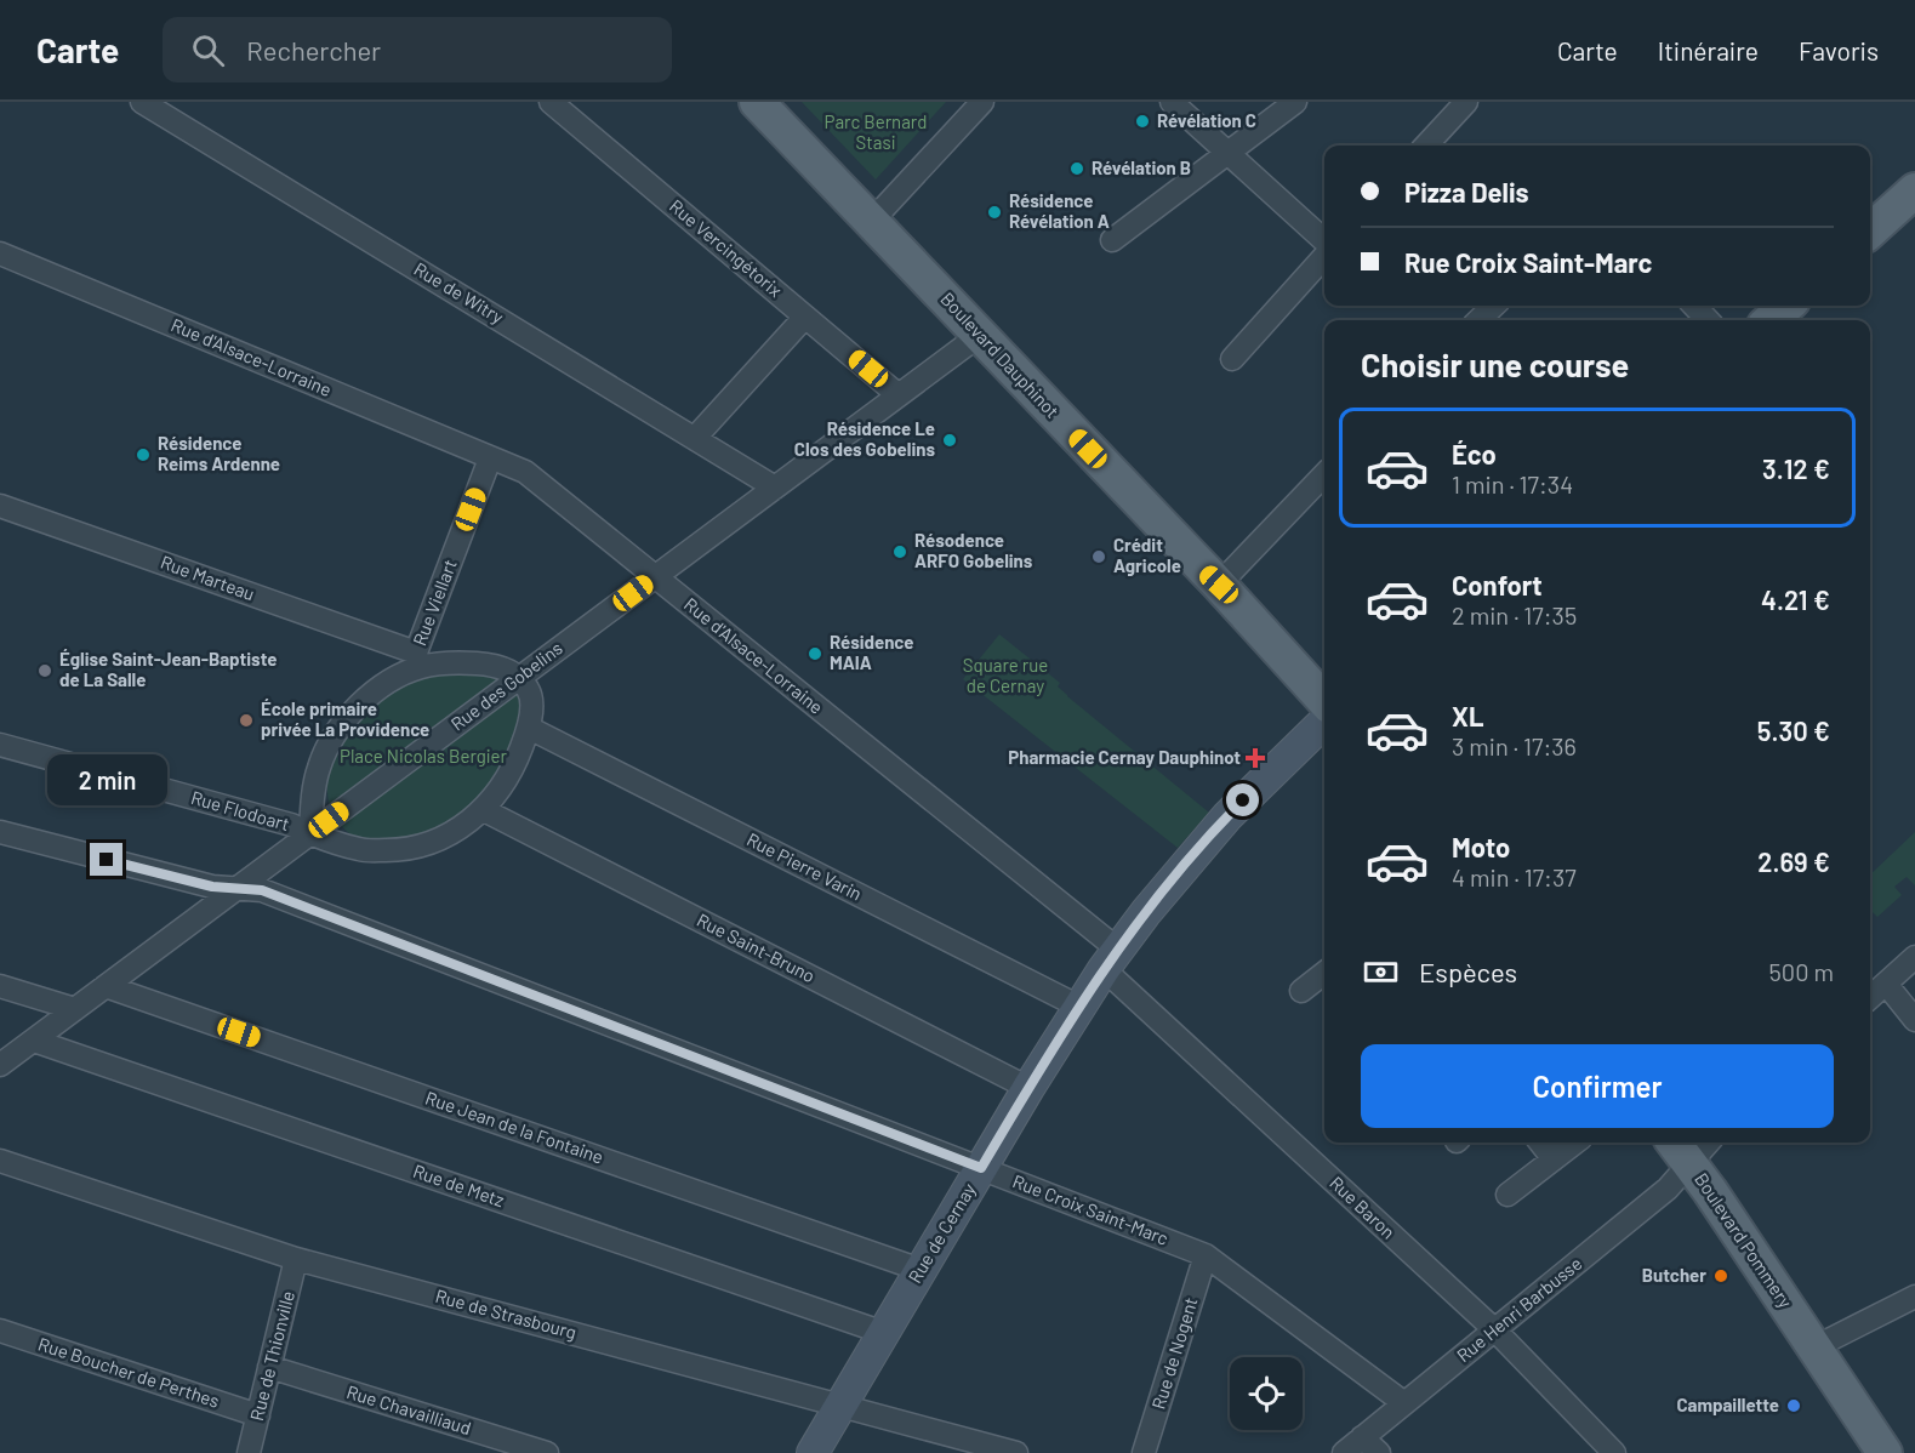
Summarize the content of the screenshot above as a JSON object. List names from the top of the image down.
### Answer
{
  "streets": {
    "main road": ["Boulevard Dauphinot", "Rue de Cernay", "Boulevard Pommery"],
    "street": [
      "Rue Vercingétorix",
      "Rue de Witry",
      "Rue d'Alsace-Lorraine",
      "Rue Marteau",
      "Rue Viellart",
      "Rue des Gobelins",
      "Rue Flodoart",
      "Rue Pierre Varin",
      "Rue Saint-Bruno",
      "Rue Jean de la Fontaine",
      "Rue de Metz",
      "Rue Baron",
      "Rue Croix Saint-Marc",
      "Rue Henri Barbusse",
      "Rue de Strasbourg",
      "Rue de Nogent",
      "Rue de Thionville",
      "Rue Boucher de Perthes",
      "Rue Chavailliaud"
    ]
  },
  "crossings": [
    ["Rue Vercingétorix", "Rue des Gobelins"],
    ["Rue de Witry", "Rue des Gobelins"],
    ["Boulevard Dauphinot", "Rue des Gobelins"],
    ["Rue d'Alsace-Lorraine", "Rue Viellart"],
    ["Rue d'Alsace-Lorraine", "Rue des Gobelins"],
    ["Rue d'Alsace-Lorraine", "Rue Baron"],
    ["Rue d'Alsace-Lorraine", "Rue de Cernay"],
    ["Rue Marteau", "Rue Viellart"],
    ["Rue des Gobelins", "Rue Flodoart"],
    ["Rue des Gobelins", "Rue Jean de la Fontaine"],
    ["Rue des Gobelins", "Rue de Metz"],
    ["Rue des Gobelins", "Rue Croix Saint-Marc"],
    ["Rue Pierre Varin", "Rue de Cernay"],
    ["Rue Saint-Bruno", "Rue de Cernay"],
    ["Rue Jean de la Fontaine", "Rue de Cernay"],
    ["Rue de Metz", "Rue de Cernay"],
    ["Rue Baron", "Rue de Cernay"],
    ["Rue Baron", "Rue Henri Barbusse"],
    ["Rue Croix Saint-Marc", "Rue de Cernay"],
    ["Rue Croix Saint-Marc", "Rue Henri Barbusse"],
    ["Rue Croix Saint-Marc", "Rue de Nogent"],
    ["Rue de Cernay", "Rue de Strasbourg"],
    ["Boulevard Pommery", "Rue Henri Barbusse"],
    ["Rue de Strasbourg", "Rue de Thionville"],
    ["Rue de Thionville", "Rue Boucher de Perthes"],
    ["Rue de Thionville", "Rue Chavailliaud"]
  ],
  "parks": ["Parc Bernard Stasi", "Square rue de Cernay", "Place Nicolas Bergier"],
  "places": {
    "other": [
      "Révélation C",
      "Révélation B",
      "Résidence Révélation A",
      "Résidence Le Clos des Gobelins",
      "Résidence Reims Ardenne",
      "Résodence ARFO Gobelins",
      "Crédit Agricole",
      "Résidence MAIA",
      "Église Saint-Jean-Baptiste de La Salle",
      "École primaire privée La Providence",
      "Butcher",
      "Campaillette"
    ],
    "health": ["Pharmacie Cernay Dauphinot"]
  },
  "page": {
    "header": "Carte",
    "search": "Rechercher",
    "nav": ["Carte", "Itinéraire", "Favoris"],
    "banner": ["Pizza Delis", "Rue Croix Saint-Marc"],
    "heading": "Choisir une course",
    "list": [
      {
        "name": "Éco",
        "note": "1 min · 17:34",
        "value": "3.12 €"
      },
      {
        "name": "Confort",
        "note": "2 min · 17:35",
        "value": "4.21 €"
      },
      {
        "name": "XL",
        "note": "3 min · 17:36",
        "value": "5.30 €"
      },
      {
        "name": "Moto",
        "note": "4 min · 17:37",
        "value": "2.69 €"
      }
    ],
    "bubble": "2 min",
    "pay": ["Espèces", "500 m"],
    "buttons": "Confirmer"
  }
}
